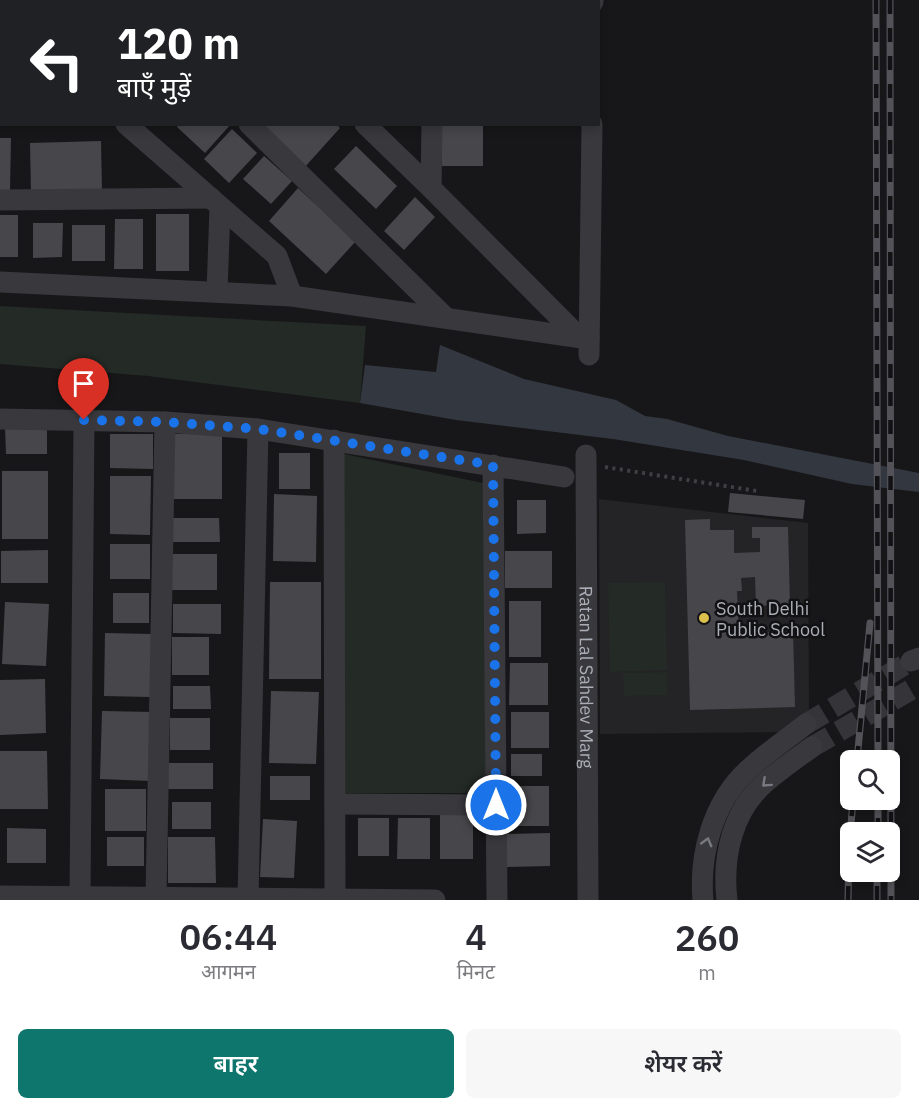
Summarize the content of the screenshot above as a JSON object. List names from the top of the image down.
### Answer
{
  "streets": {
    "street": ["Ratan Lal Sahdev Marg"]
  },
  "places": ["South Delhi Public School"],
  "page": {
    "turn": ["120 m", "बाएँ मुड़ें"],
    "eta": [
      "06:44",
      "आगमन",
      "4",
      "मिनट",
      "260",
      "m"
    ],
    "buttons": ["बाहर", "शेयर करें"]
  }
}
